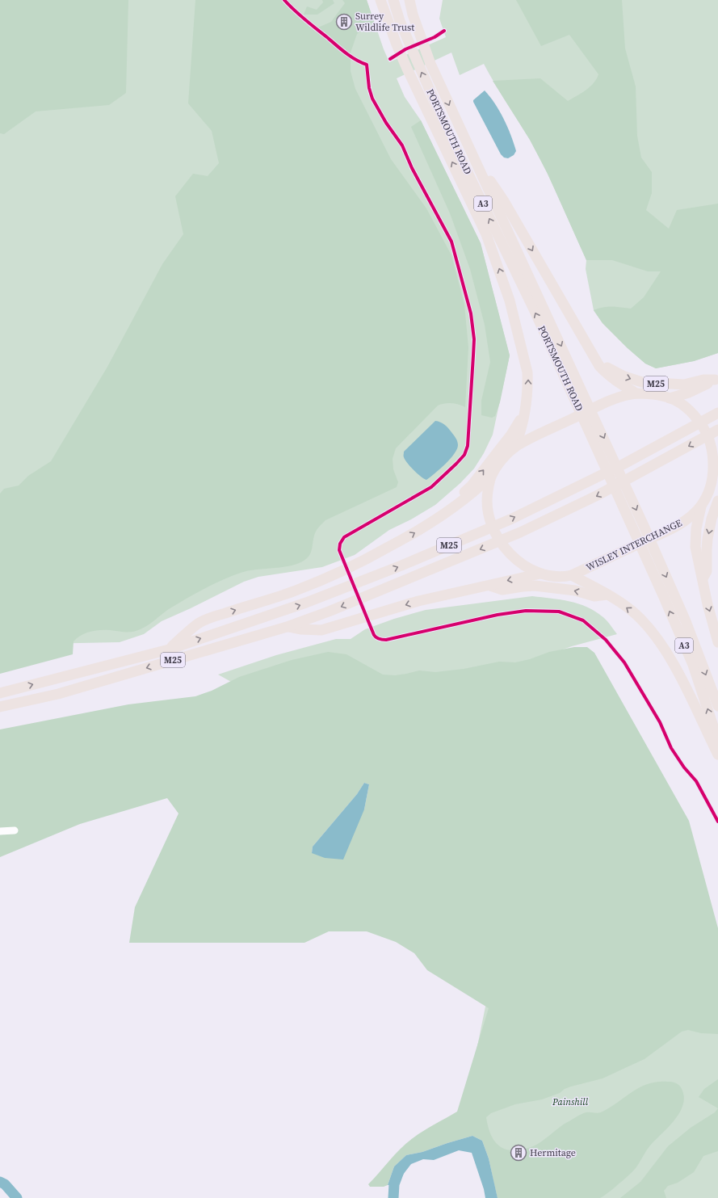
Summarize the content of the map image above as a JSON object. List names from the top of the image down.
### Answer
{
  "streets": {
    "highway": [
      "PORTSMOUTH ROAD",
      "A3",
      "M25",
      "WISLEY INTERCHANGE"
    ]
  },
  "crossings": [
    ["PORTSMOUTH ROAD", "A3"],
    ["A3", "M25"],
    ["A3", "WISLEY INTERCHANGE"],
    ["M25", "WISLEY INTERCHANGE"]
  ],
  "parks": ["Painshill"],
  "places": {
    "building": ["Surrey Wildlife Trust", "Hermitage"]
  }
}
